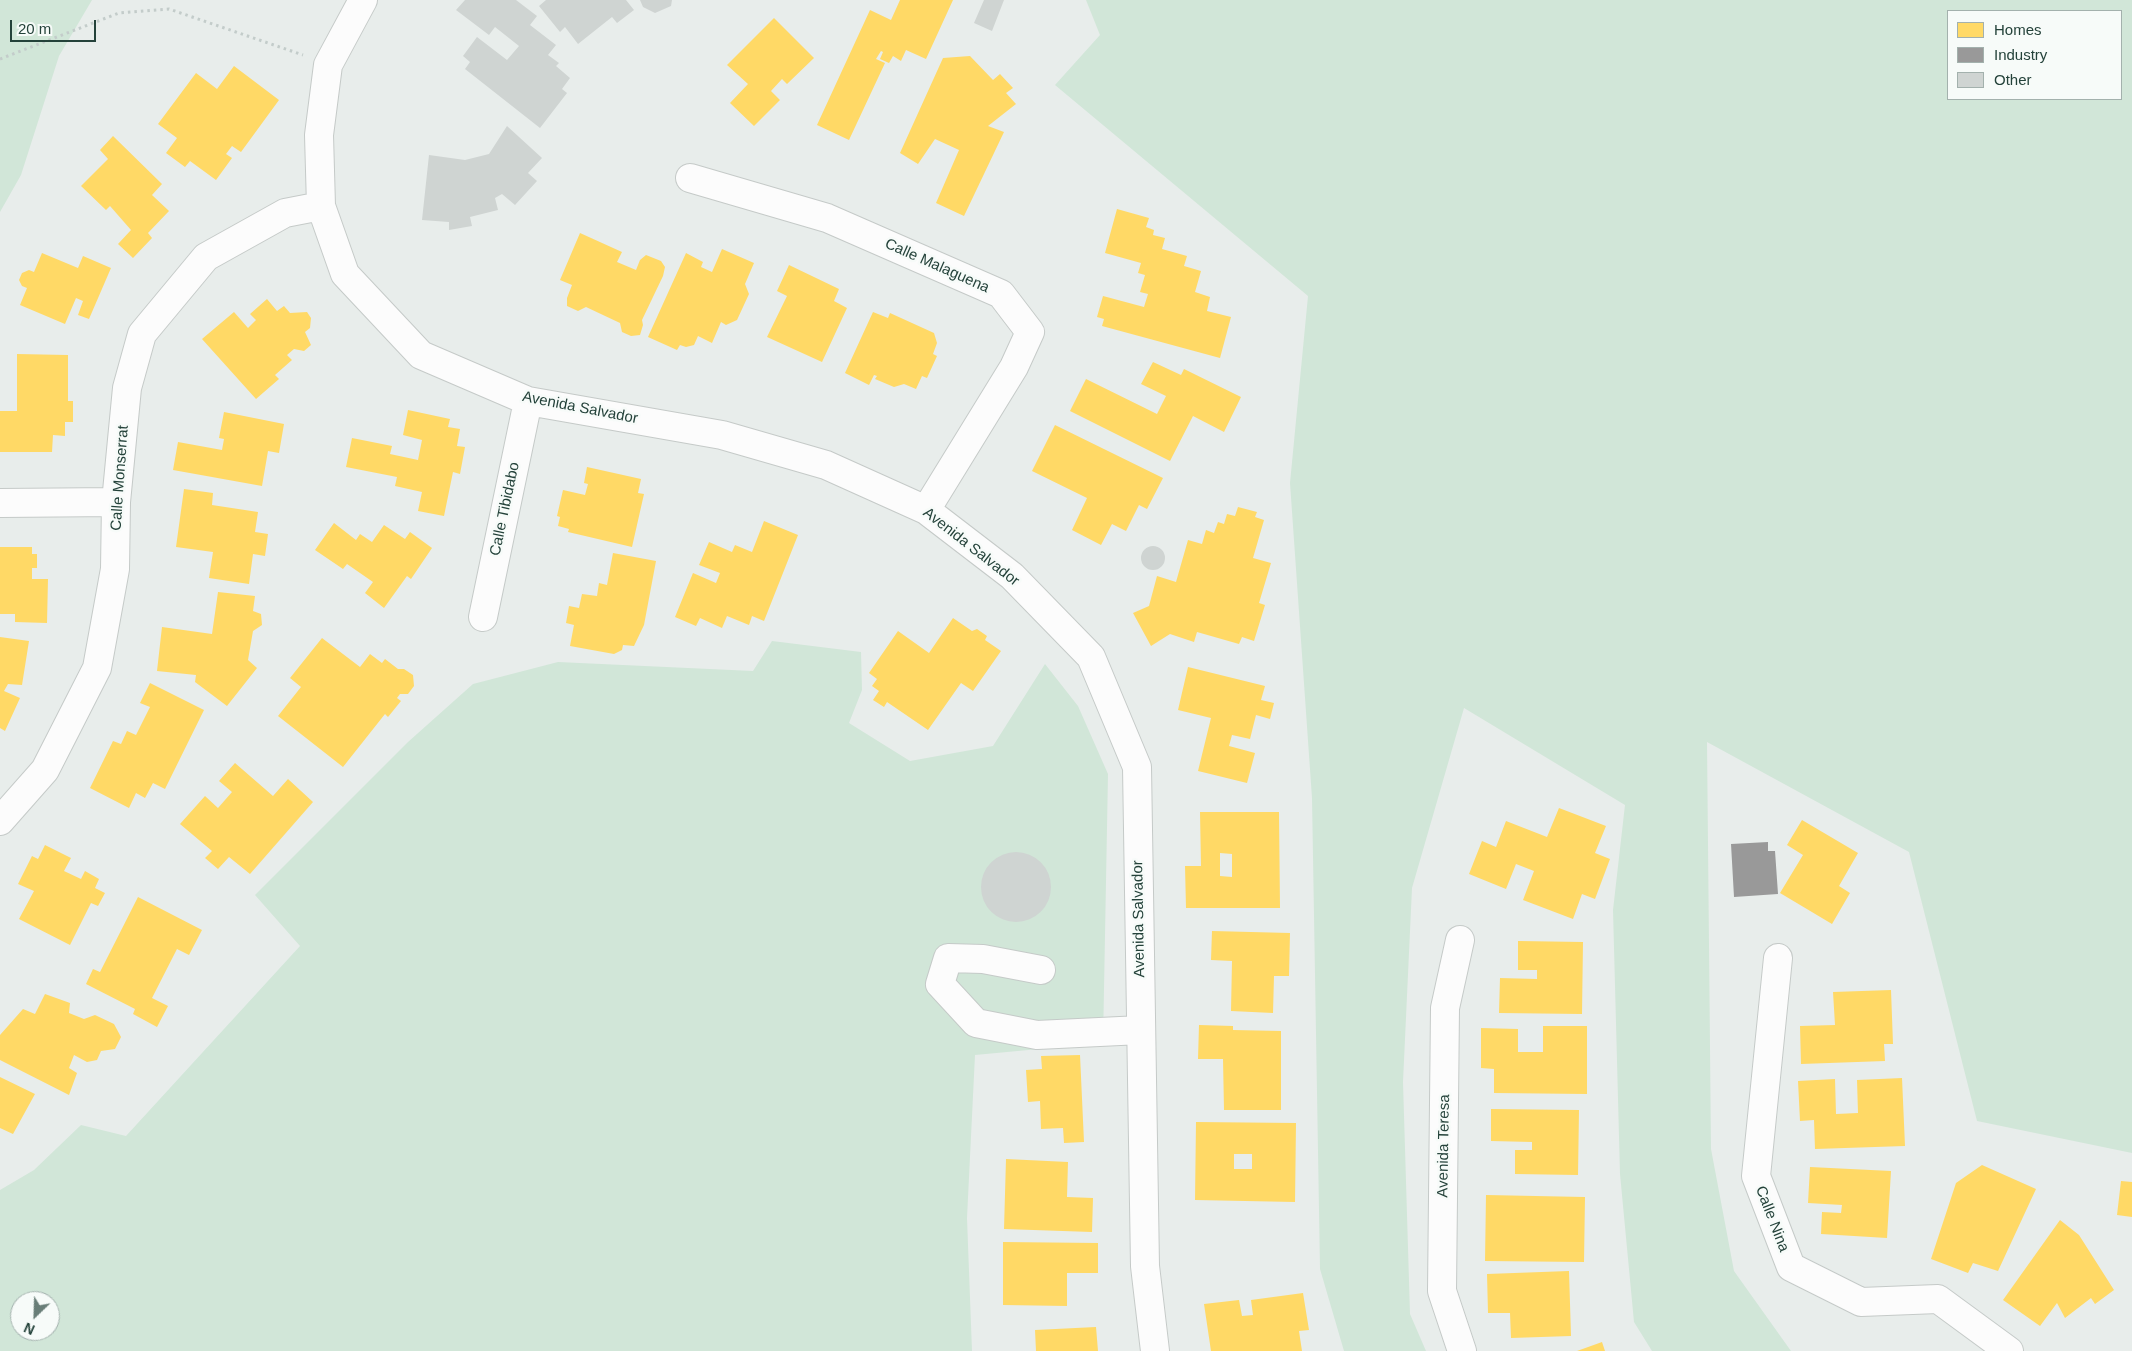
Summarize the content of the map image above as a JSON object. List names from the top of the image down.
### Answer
{
  "streets": {
    "street": [
      "Calle Malaguena",
      "Avenida Salvador",
      "Calle Monserrat",
      "Calle Tibidabo",
      "Avenida Teresa",
      "Calle Nina"
    ]
  },
  "crossings": [
    ["Calle Malaguena", "Avenida Salvador"],
    ["Avenida Salvador", "Calle Monserrat"],
    ["Avenida Salvador", "Calle Tibidabo"]
  ],
  "legend": ["Homes", "Industry", "Other"],
  "scale_bar": "20 m",
  "north": "bottom left"
}
